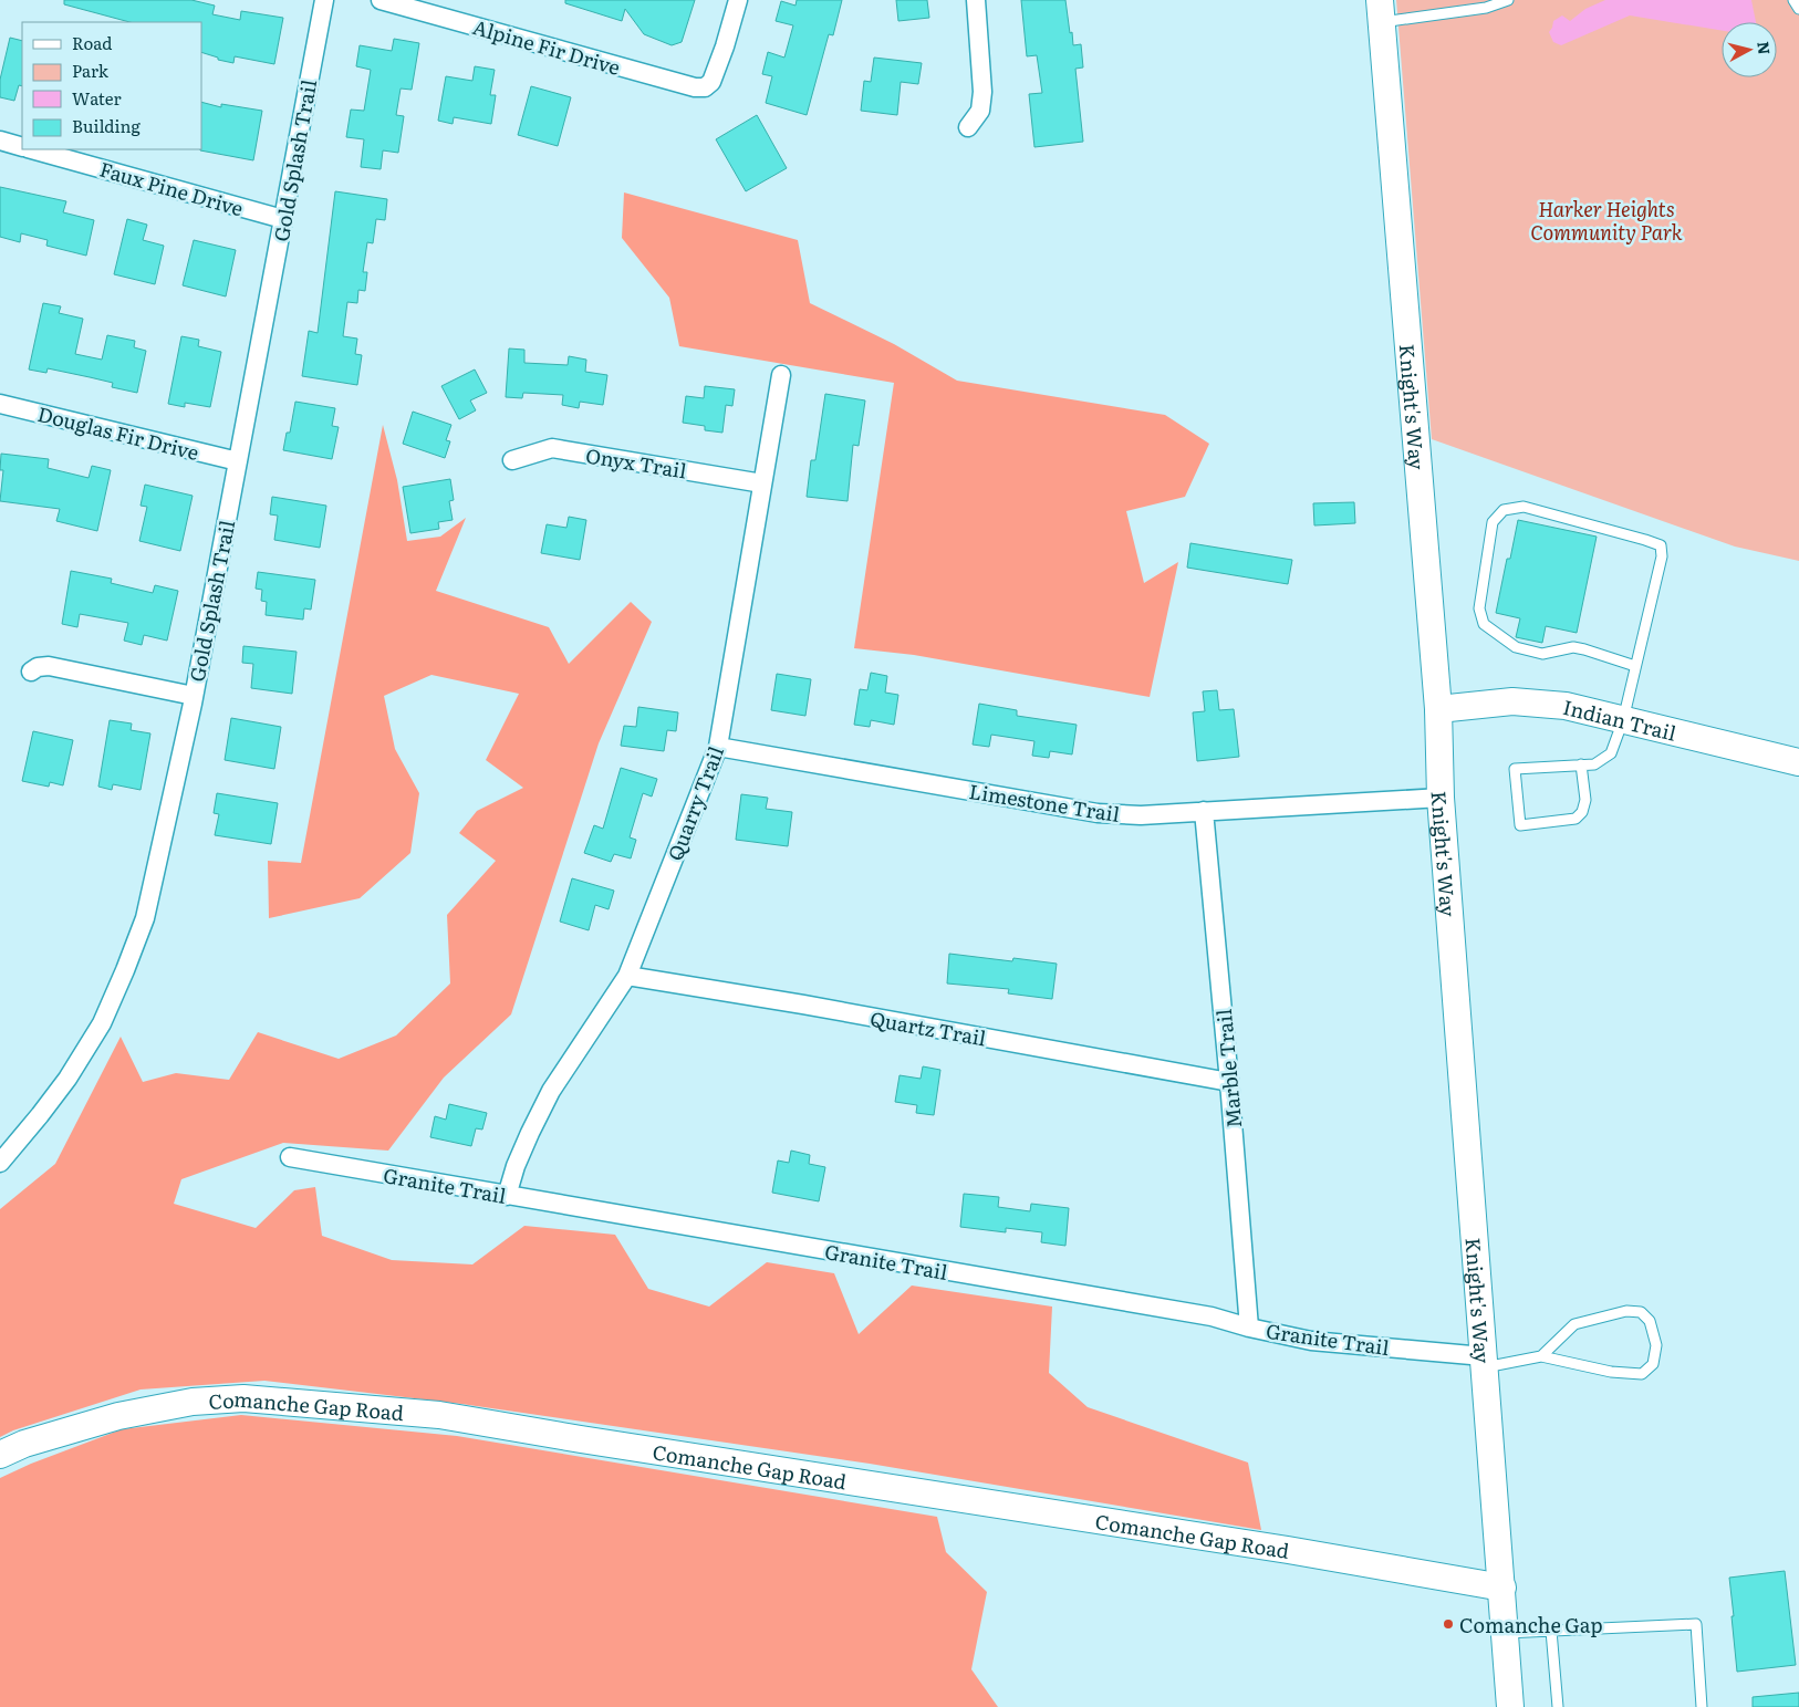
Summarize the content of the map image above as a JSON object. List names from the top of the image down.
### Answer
{
  "streets": {
    "street": [
      "Alpine Fir Drive",
      "Gold Splash Trail",
      "Faux Pine Drive",
      "Knight's Way",
      "Douglas Fir Drive",
      "Onyx Trail",
      "Indian Trail",
      "Limestone Trail",
      "Quarry Trail",
      "Quartz Trail",
      "Marble Trail",
      "Granite Trail",
      "Comanche Gap Road"
    ]
  },
  "crossings": [
    ["Gold Splash Trail", "Faux Pine Drive"],
    ["Gold Splash Trail", "Douglas Fir Drive"],
    ["Knight's Way", "Indian Trail"],
    ["Knight's Way", "Limestone Trail"],
    ["Knight's Way", "Granite Trail"],
    ["Knight's Way", "Comanche Gap Road"],
    ["Onyx Trail", "Quarry Trail"],
    ["Limestone Trail", "Quarry Trail"],
    ["Limestone Trail", "Marble Trail"],
    ["Quarry Trail", "Quartz Trail"],
    ["Quarry Trail", "Granite Trail"],
    ["Quartz Trail", "Marble Trail"],
    ["Marble Trail", "Granite Trail"]
  ],
  "parks": ["Harker Heights Community Park"],
  "places": ["Comanche Gap"],
  "legend": [
    "Road",
    "Park",
    "Water",
    "Building"
  ],
  "north": "right"
}
